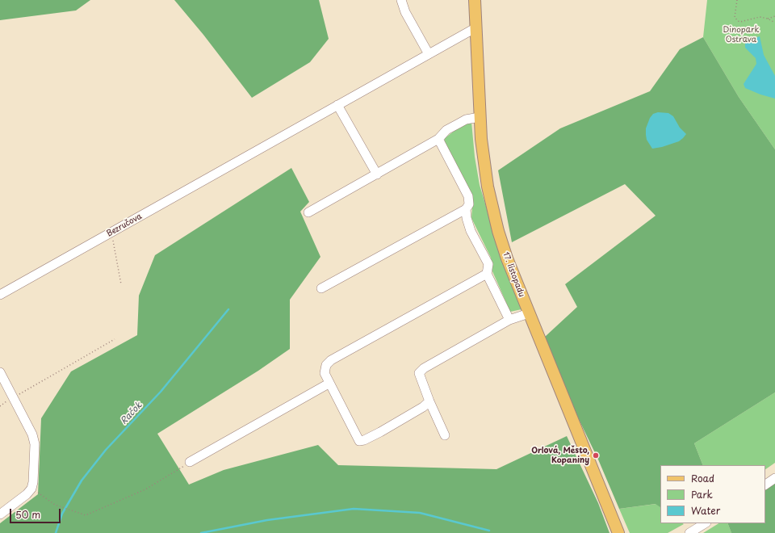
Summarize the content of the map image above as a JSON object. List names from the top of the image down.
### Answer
{
  "streets": {
    "main road": ["17. listopadu"],
    "street": ["Bezručova"]
  },
  "crossings": [
    ["Bezručova", "17. listopadu"]
  ],
  "water": ["Račok"],
  "parks": ["Dinopark Ostrava"],
  "places": ["Orlová, Město, Kopaniny"],
  "legend": ["Road", "Park", "Water"],
  "scale_bar": "50 m"
}
